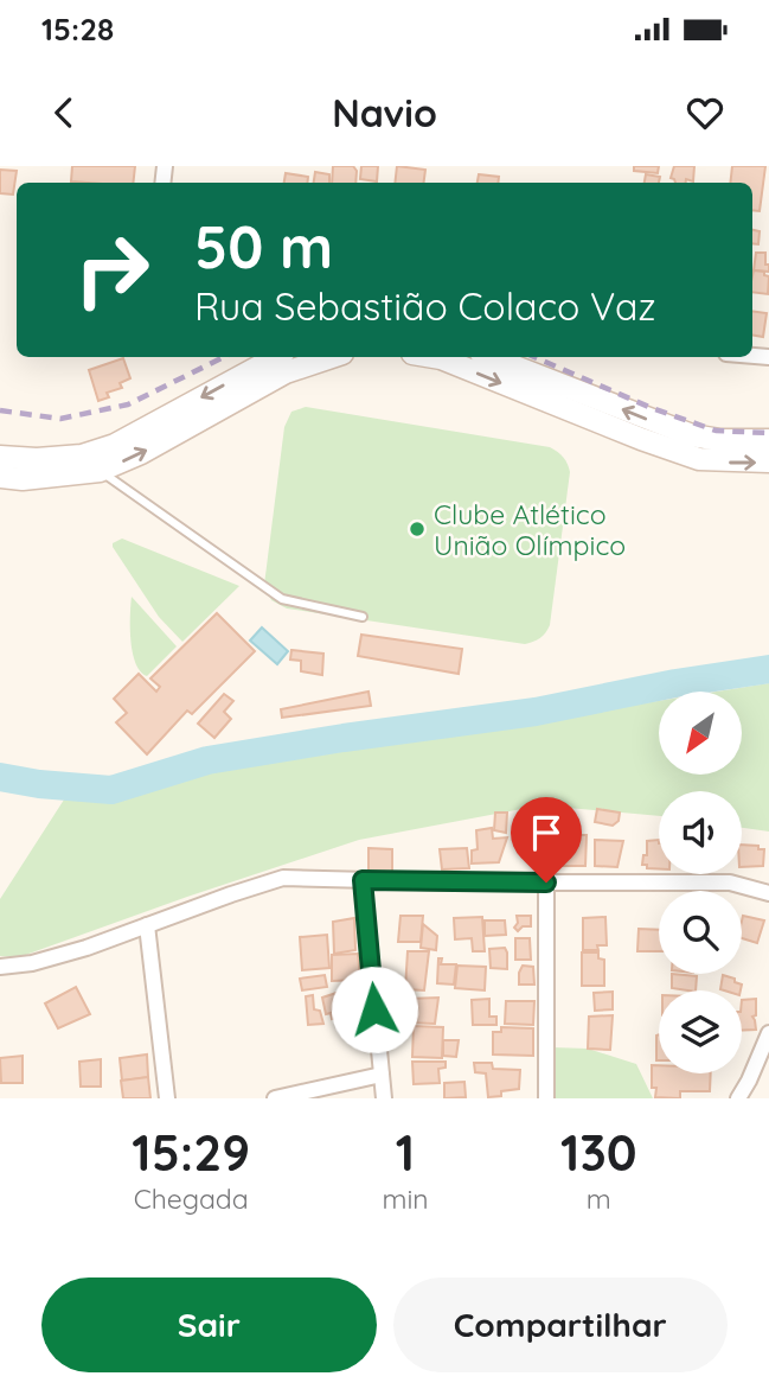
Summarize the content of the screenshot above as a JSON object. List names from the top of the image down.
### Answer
{
  "places": ["Clube Atlético União Olímpico"],
  "north": "bottom left",
  "page": {
    "status": "15:28",
    "header": "Navio",
    "turn": ["50 m", "Rua Sebastião Colaco Vaz"],
    "eta": [
      "15:29",
      "Chegada",
      "1",
      "min",
      "130",
      "m"
    ],
    "buttons": ["Sair", "Compartilhar"]
  }
}
